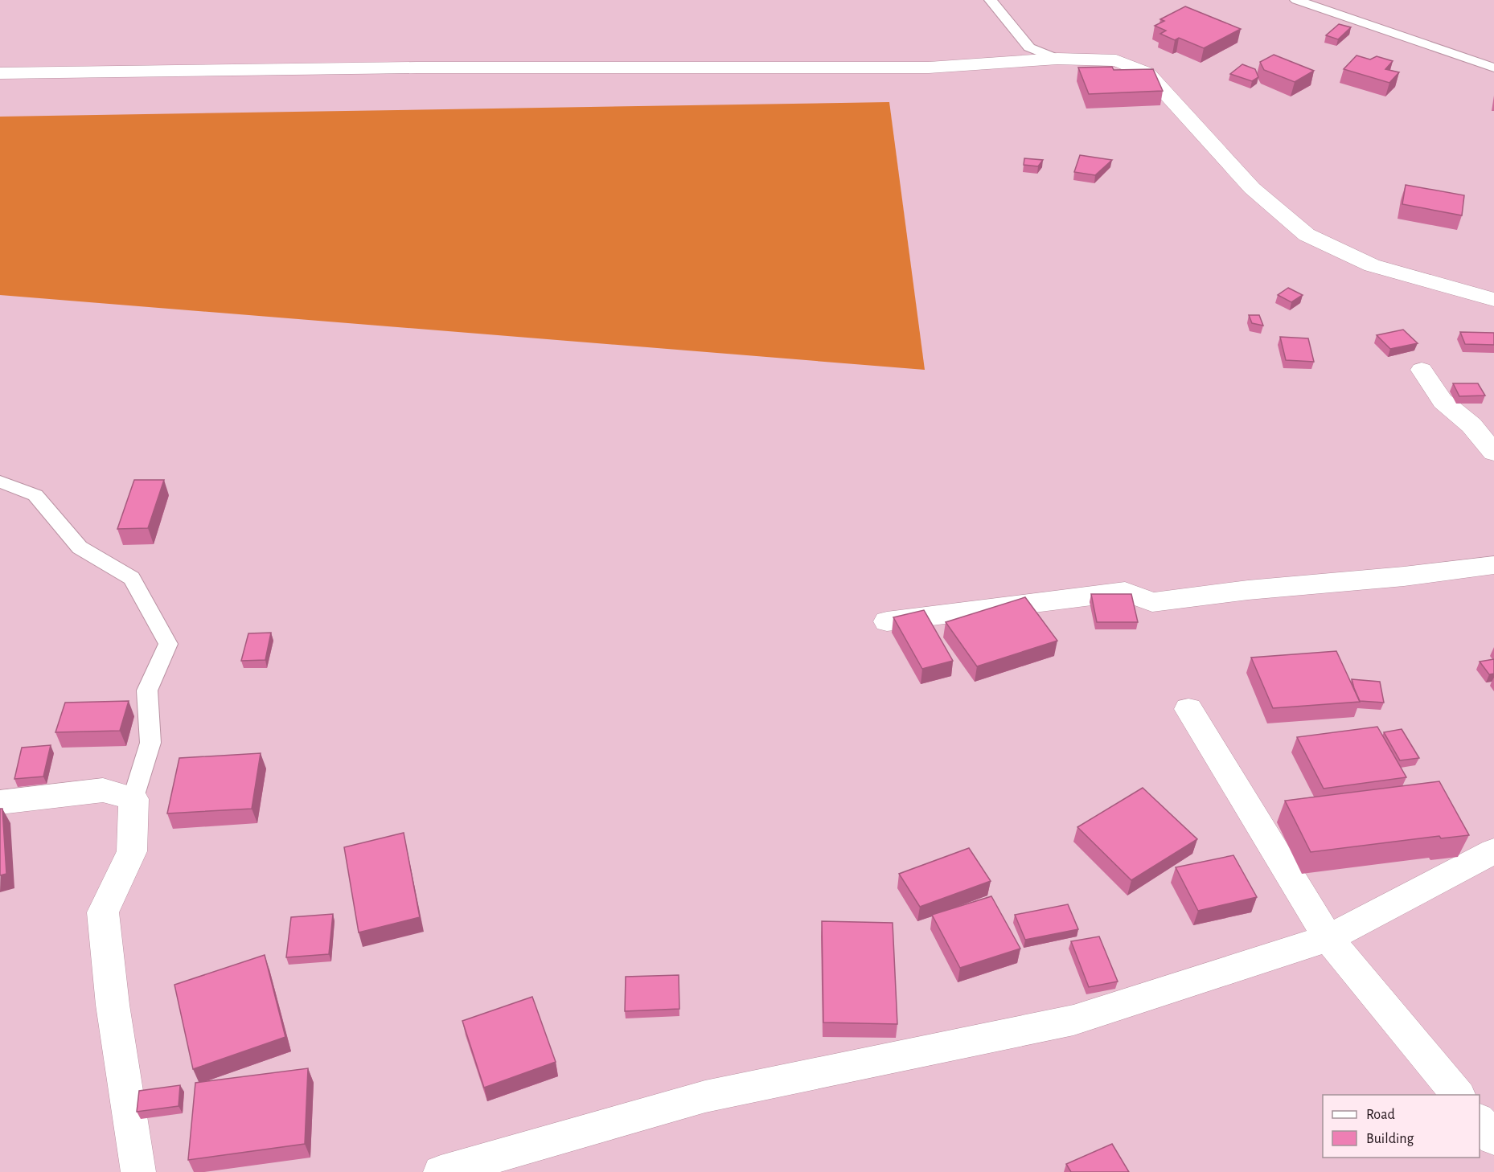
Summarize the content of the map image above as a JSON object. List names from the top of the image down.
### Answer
{
  "legend": ["Road", "Building"]
}
